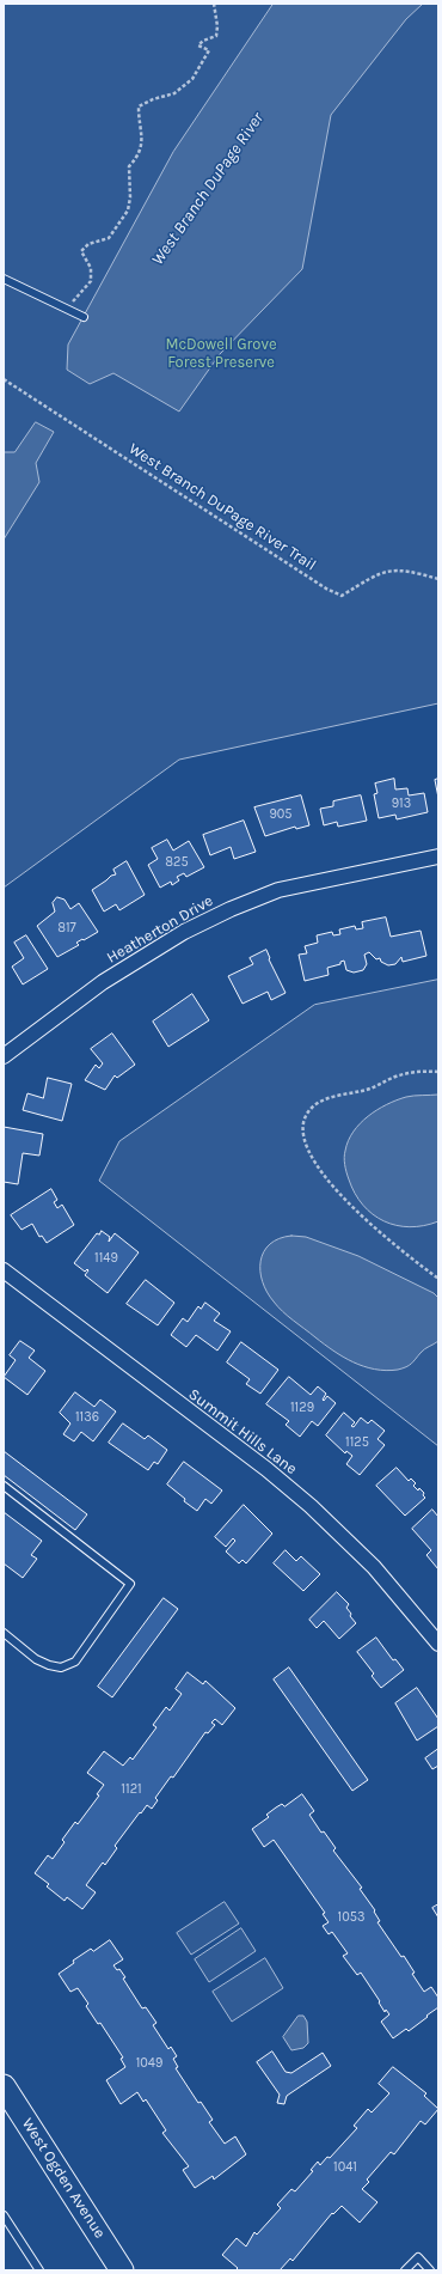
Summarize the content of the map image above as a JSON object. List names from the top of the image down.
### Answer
{
  "streets": {
    "main road": ["West Ogden Avenue"],
    "street": ["Heatherton Drive", "Summit Hills Lane"],
    "path": ["West Branch DuPage River Trail"]
  },
  "water": ["West Branch DuPage River"],
  "parks": ["McDowell Grove Forest Preserve"],
  "house_numbers": [
    "913",
    "905",
    "825",
    "817",
    "1149",
    "1129",
    "1136",
    "1125",
    "1121",
    "1053",
    "1049",
    "1041"
  ]
}
